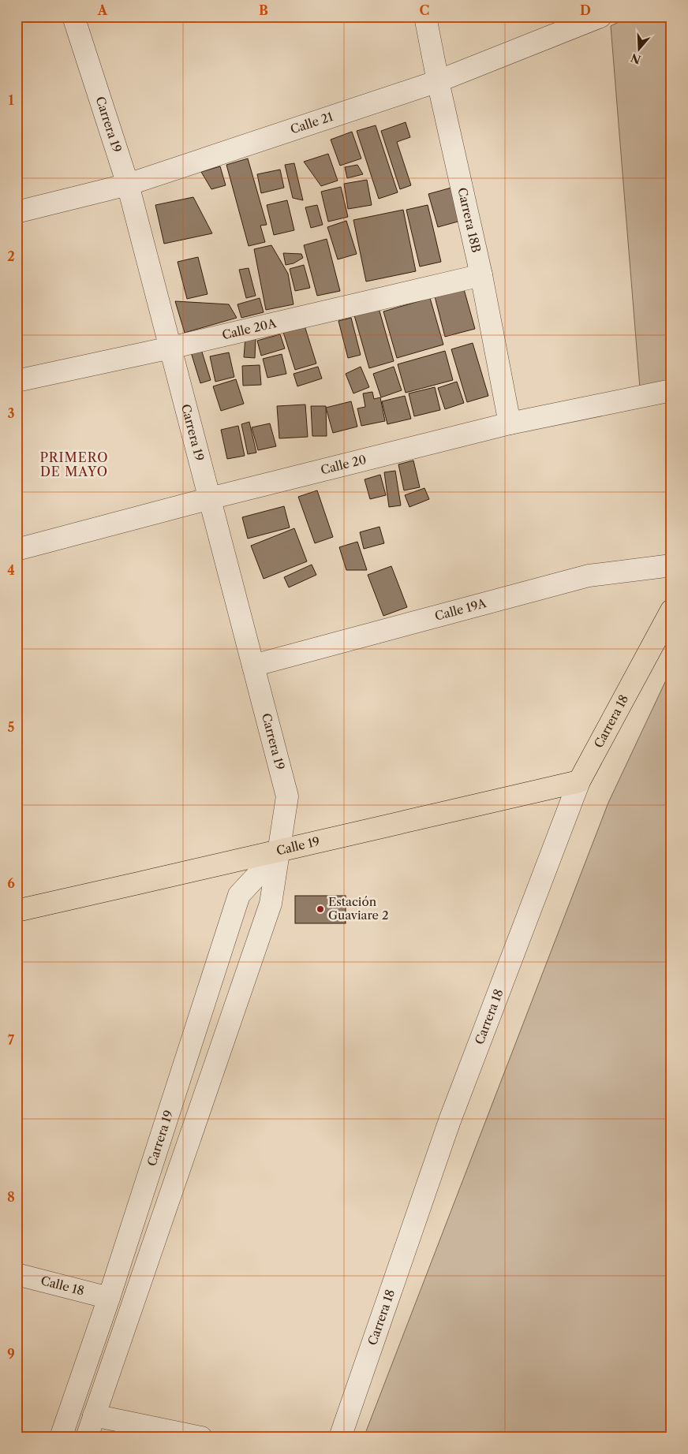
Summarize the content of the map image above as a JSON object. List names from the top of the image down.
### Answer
{
  "streets": {
    "main road": ["Carrera 18", "Calle 19"],
    "street": [
      "Calle 21",
      "Carrera 19",
      "Carrera 18B",
      "Calle 20A",
      "Calle 20",
      "Calle 19A",
      "Calle 18"
    ]
  },
  "crossings": [
    ["Calle 21", "Carrera 19"],
    ["Calle 21", "Carrera 18B"],
    ["Carrera 19", "Calle 20A"],
    ["Carrera 19", "Calle 20"],
    ["Carrera 19", "Calle 19A"],
    ["Carrera 19", "Calle 19"],
    ["Carrera 19", "Calle 18"],
    ["Carrera 18B", "Calle 20A"],
    ["Carrera 18B", "Calle 20"],
    ["Carrera 18", "Calle 19"]
  ],
  "districts": ["PRIMERO DE MAYO"],
  "places": ["Estación Guaviare 2"],
  "north": "bottom",
  "grid": {
    "columns": [
      "A",
      "B",
      "C",
      "D"
    ],
    "rows": [
      "1",
      "2",
      "3",
      "4",
      "5",
      "6",
      "7",
      "8",
      "9"
    ]
  }
}
